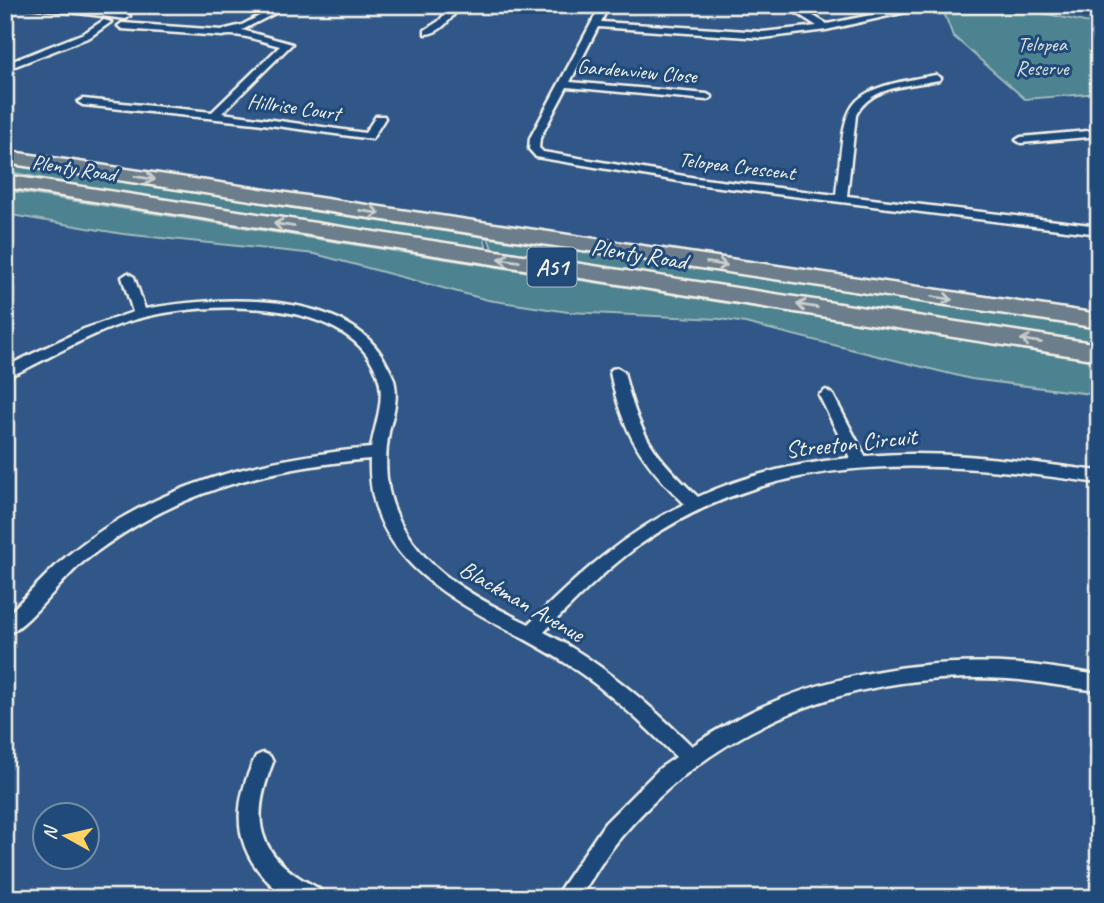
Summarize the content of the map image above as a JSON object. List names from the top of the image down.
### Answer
{
  "streets": {
    "highway": ["Plenty Road", "A51"],
    "street": [
      "Gardenview Close",
      "Hillrise Court",
      "Telopea Crescent",
      "Streeton Circuit",
      "Blackman Avenue"
    ]
  },
  "crossings": [
    ["Gardenview Close", "Telopea Crescent"],
    ["Streeton Circuit", "Blackman Avenue"]
  ],
  "parks": ["Telopea Reserve"],
  "north": "left"
}
